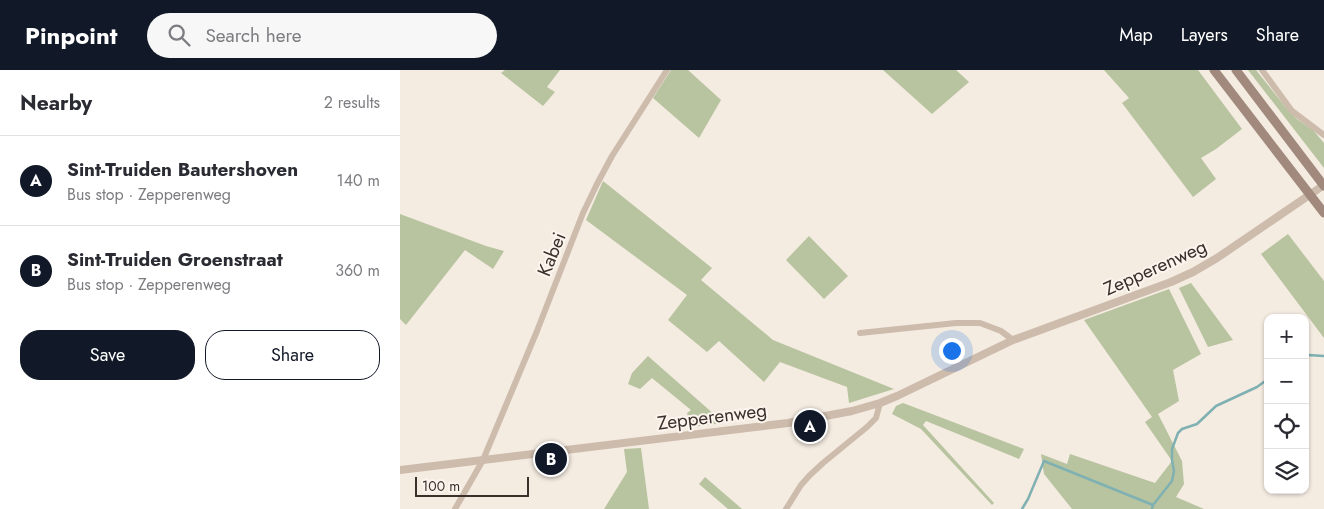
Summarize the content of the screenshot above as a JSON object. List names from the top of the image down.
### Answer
{
  "streets": {
    "street": ["Kabei", "Zepperenweg"]
  },
  "crossings": [
    ["Kabei", "Zepperenweg"]
  ],
  "scale_bar": "100 m",
  "page": {
    "header": "Pinpoint",
    "search": "Search here",
    "nav": ["Map", "Layers", "Share"],
    "heading": ["Nearby", "2 results"],
    "list": [
      {
        "mark": "A",
        "name": "Sint-Truiden Bautershoven",
        "note": "Bus stop · Zepperenweg",
        "value": "140 m"
      },
      {
        "mark": "B",
        "name": "Sint-Truiden Groenstraat",
        "note": "Bus stop · Zepperenweg",
        "value": "360 m"
      }
    ],
    "map_buttons": ["+", "−"],
    "buttons": ["Save", "Share"],
    "pins": ["A", "B"],
    "scale": "100 m"
  }
}
